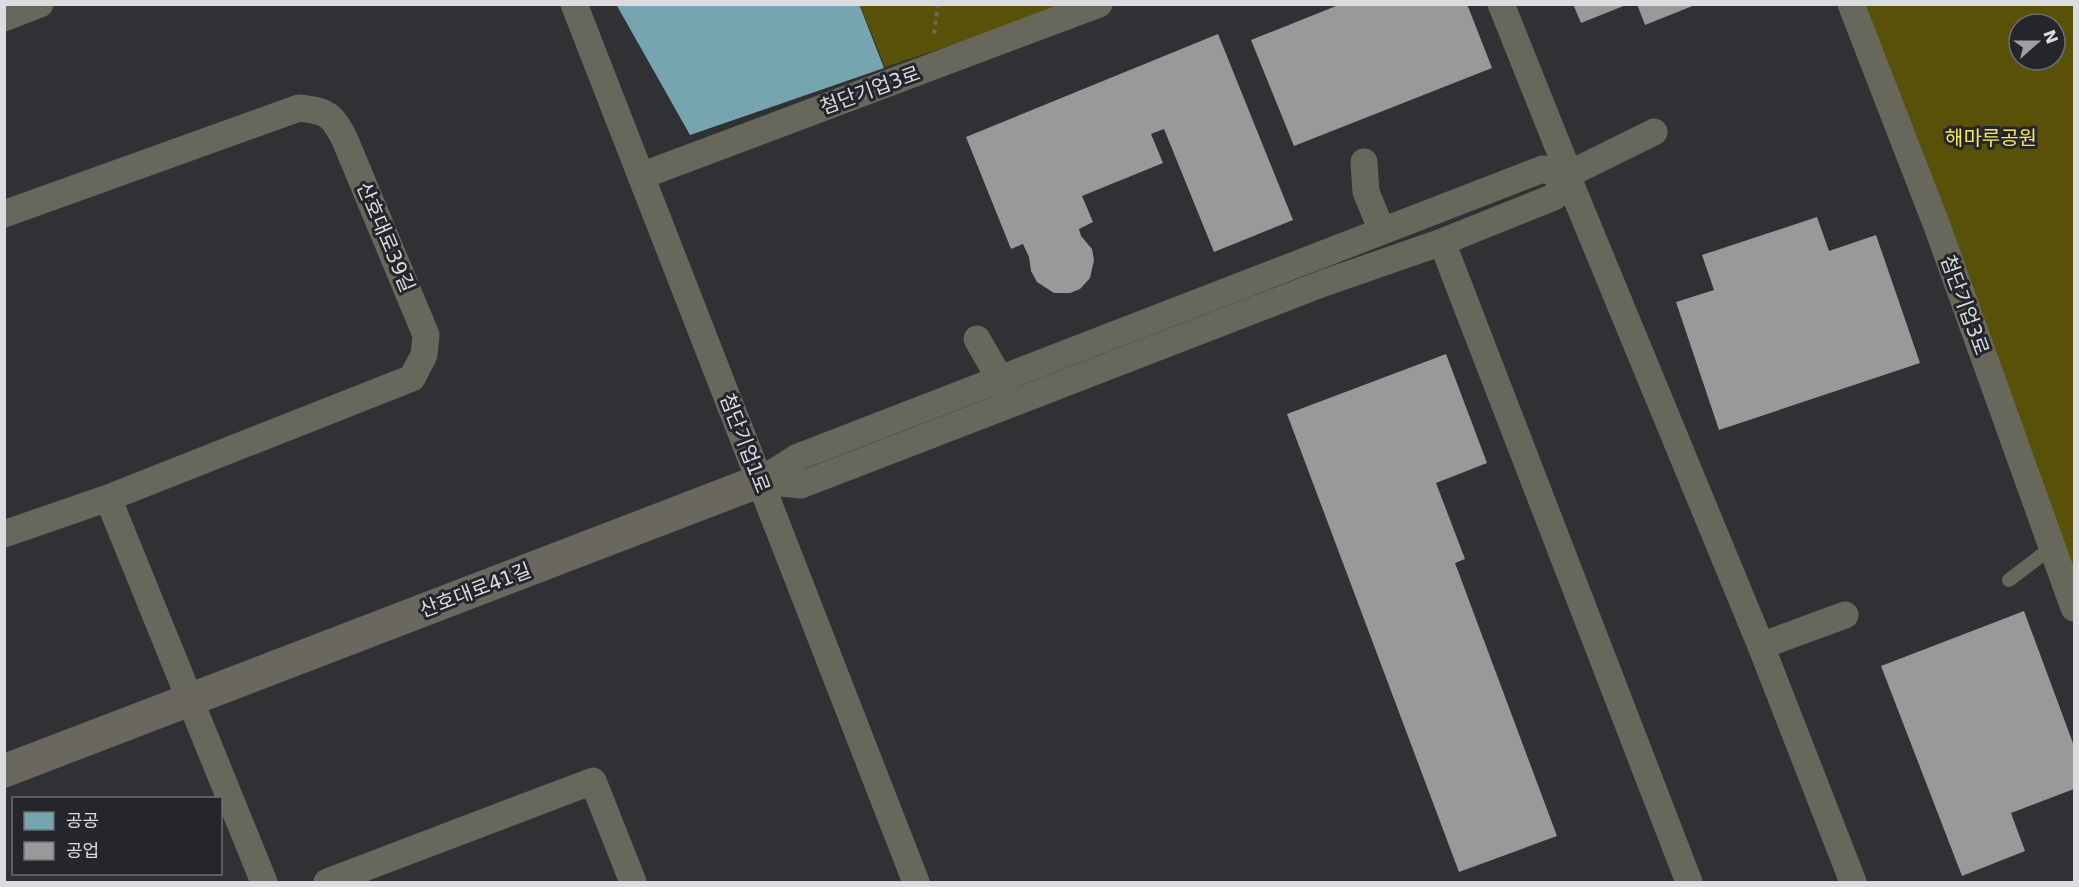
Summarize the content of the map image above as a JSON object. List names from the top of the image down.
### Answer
{
  "streets": {
    "street": [
      "첨단기업3로",
      "산호대로39길",
      "첨단기업1로",
      "산호대로41길"
    ]
  },
  "crossings": [
    ["첨단기업3로", "첨단기업1로"],
    ["첨단기업1로", "산호대로41길"]
  ],
  "parks": ["해마루공원"],
  "legend": ["공공", "공업"],
  "north": "right"
}
